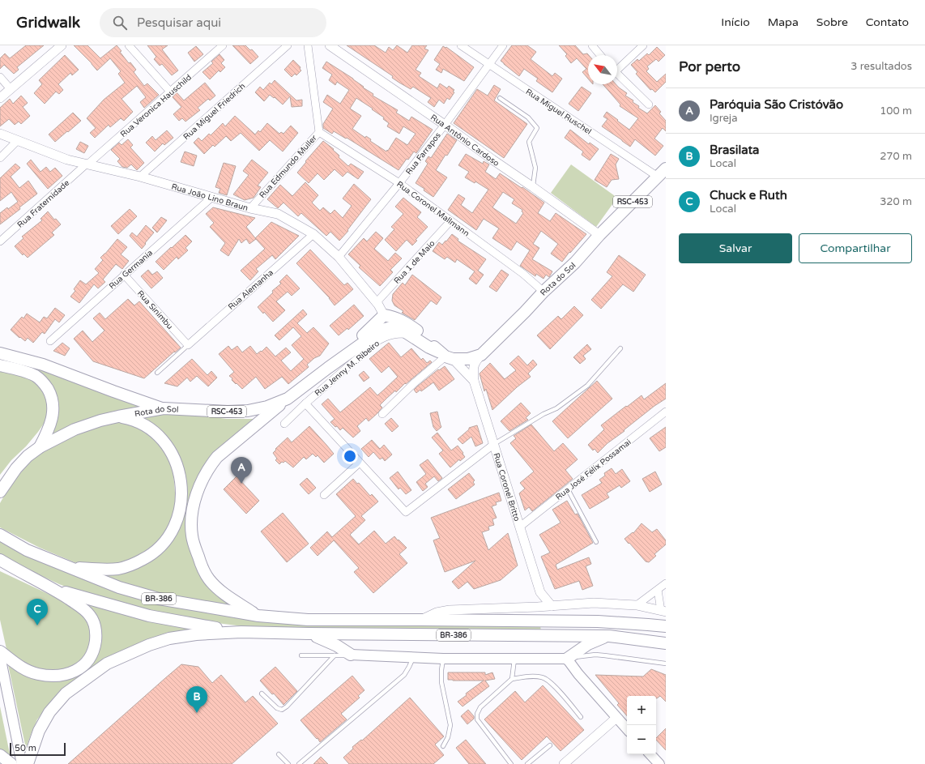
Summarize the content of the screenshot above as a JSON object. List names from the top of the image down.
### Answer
{
  "streets": {
    "highway": ["RSC-453", "Rota do Sol", "BR-386"],
    "street": [
      "Rua Veronica Hauschild",
      "Rua Miguel Friedrich",
      "Rua Miguel Ruschel",
      "Rua Antônio Cardoso",
      "Rua Farrapos",
      "Rua Edmundo Muller",
      "Rua João Lino Braun",
      "Rua Fraternidade",
      "Rua Coronel Mallmann",
      "Rua 1 de Maio",
      "Rua Germania",
      "Rua Alemanha",
      "Rua Sinimbu",
      "Rua Jenny M. Ribeiro",
      "Rua José Félix Possamai",
      "Rua Coronel Britto"
    ]
  },
  "crossings": [
    ["Rua Veronica Hauschild", "Rua João Lino Braun"],
    ["Rua Veronica Hauschild", "Rua Fraternidade"],
    ["Rua Miguel Friedrich", "Rua João Lino Braun"],
    ["Rua Miguel Ruschel", "Rua Farrapos"],
    ["Rua Miguel Ruschel", "Rota do Sol"],
    ["Rua Antônio Cardoso", "Rua Farrapos"],
    ["Rua Antônio Cardoso", "Rota do Sol"],
    ["Rua Farrapos", "Rua João Lino Braun"],
    ["Rua Farrapos", "Rua Coronel Mallmann"],
    ["Rua Edmundo Muller", "Rua João Lino Braun"],
    ["Rua Edmundo Muller", "Rua Coronel Mallmann"],
    ["Rua João Lino Braun", "Rua Fraternidade"],
    ["Rua João Lino Braun", "Rua 1 de Maio"],
    ["Rua João Lino Braun", "Rua Germania"],
    ["Rua João Lino Braun", "Rota do Sol"],
    ["Rua João Lino Braun", "Rua Alemanha"],
    ["Rua Coronel Mallmann", "Rua 1 de Maio"],
    ["Rua Coronel Mallmann", "Rota do Sol"],
    ["Rua Germania", "Rua Sinimbu"],
    ["Rua Alemanha", "Rua Sinimbu"],
    ["Rua José Félix Possamai", "Rua Coronel Britto"]
  ],
  "scale_bar": "50 m",
  "north": "top left",
  "page": {
    "header": "Gridwalk",
    "search": "Pesquisar aqui",
    "nav": [
      "Início",
      "Mapa",
      "Sobre",
      "Contato"
    ],
    "heading": ["Por perto", "3 resultados"],
    "list": [
      {
        "mark": "A",
        "name": "Paróquia São Cristóvão",
        "note": "Igreja",
        "value": "100 m"
      },
      {
        "mark": "B",
        "name": "Brasilata",
        "note": "Local",
        "value": "270 m"
      },
      {
        "mark": "C",
        "name": "Chuck e Ruth",
        "note": "Local",
        "value": "320 m"
      }
    ],
    "buttons": ["Salvar", "Compartilhar"],
    "pins": ["A", "C", "B"],
    "map_buttons": ["+", "−"],
    "scale": "50 m"
  }
}
